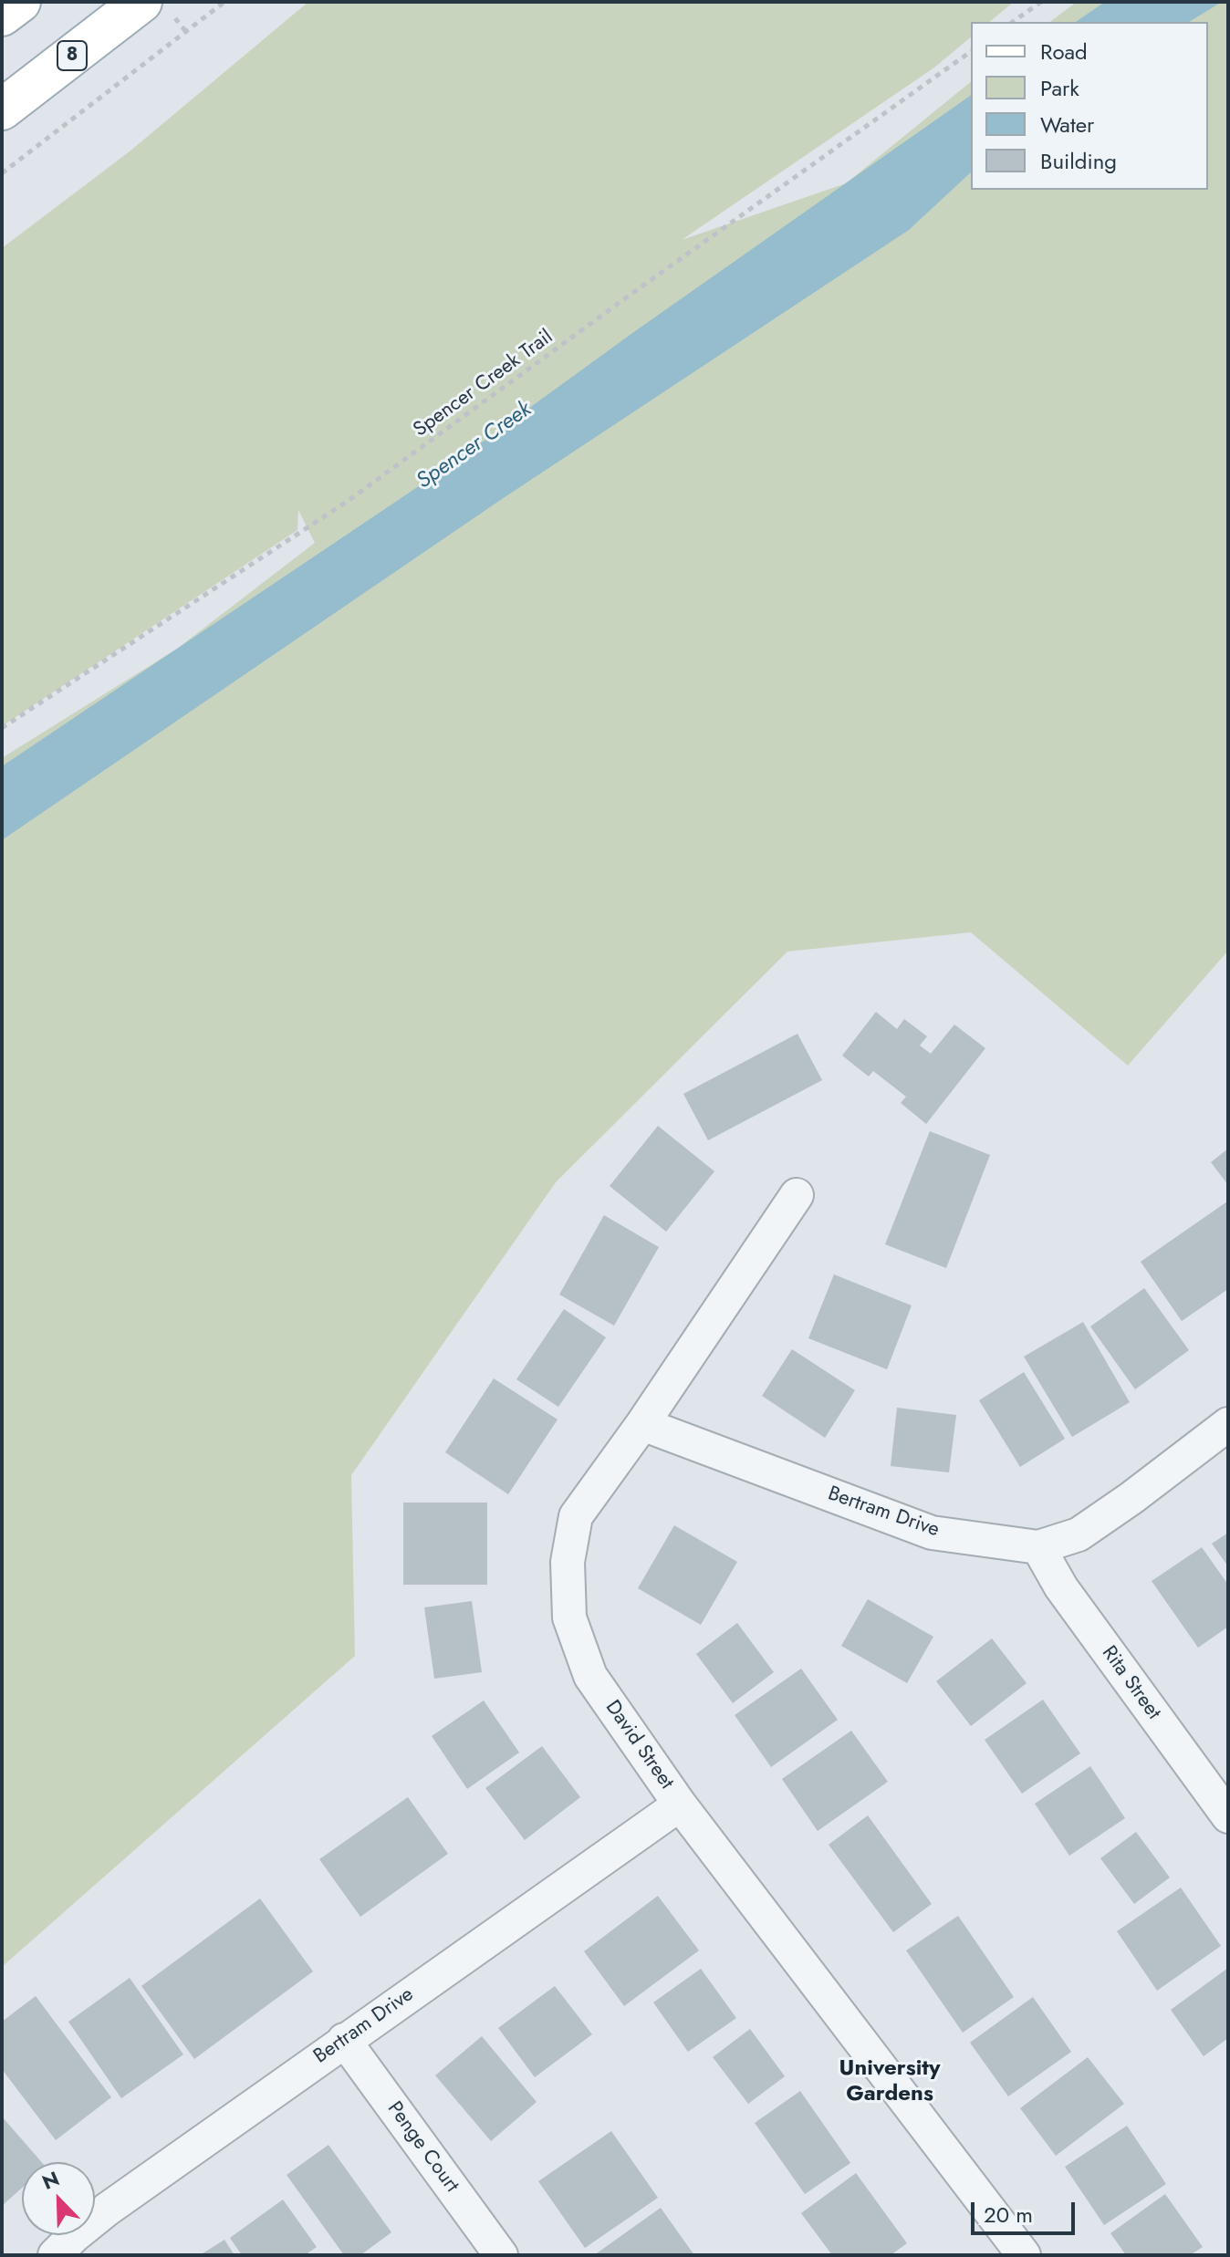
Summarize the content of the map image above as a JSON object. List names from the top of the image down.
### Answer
{
  "streets": {
    "main road": ["8"],
    "street": [
      "Bertram Drive",
      "Rita Street",
      "David Street",
      "Penge Court"
    ],
    "path": ["Spencer Creek Trail"]
  },
  "crossings": [
    ["Bertram Drive", "Rita Street"],
    ["Bertram Drive", "David Street"],
    ["Bertram Drive", "Penge Court"]
  ],
  "districts": ["University Gardens"],
  "water": ["Spencer Creek"],
  "legend": [
    "Road",
    "Park",
    "Water",
    "Building"
  ],
  "scale_bar": "20 m",
  "north": "top left"
}
